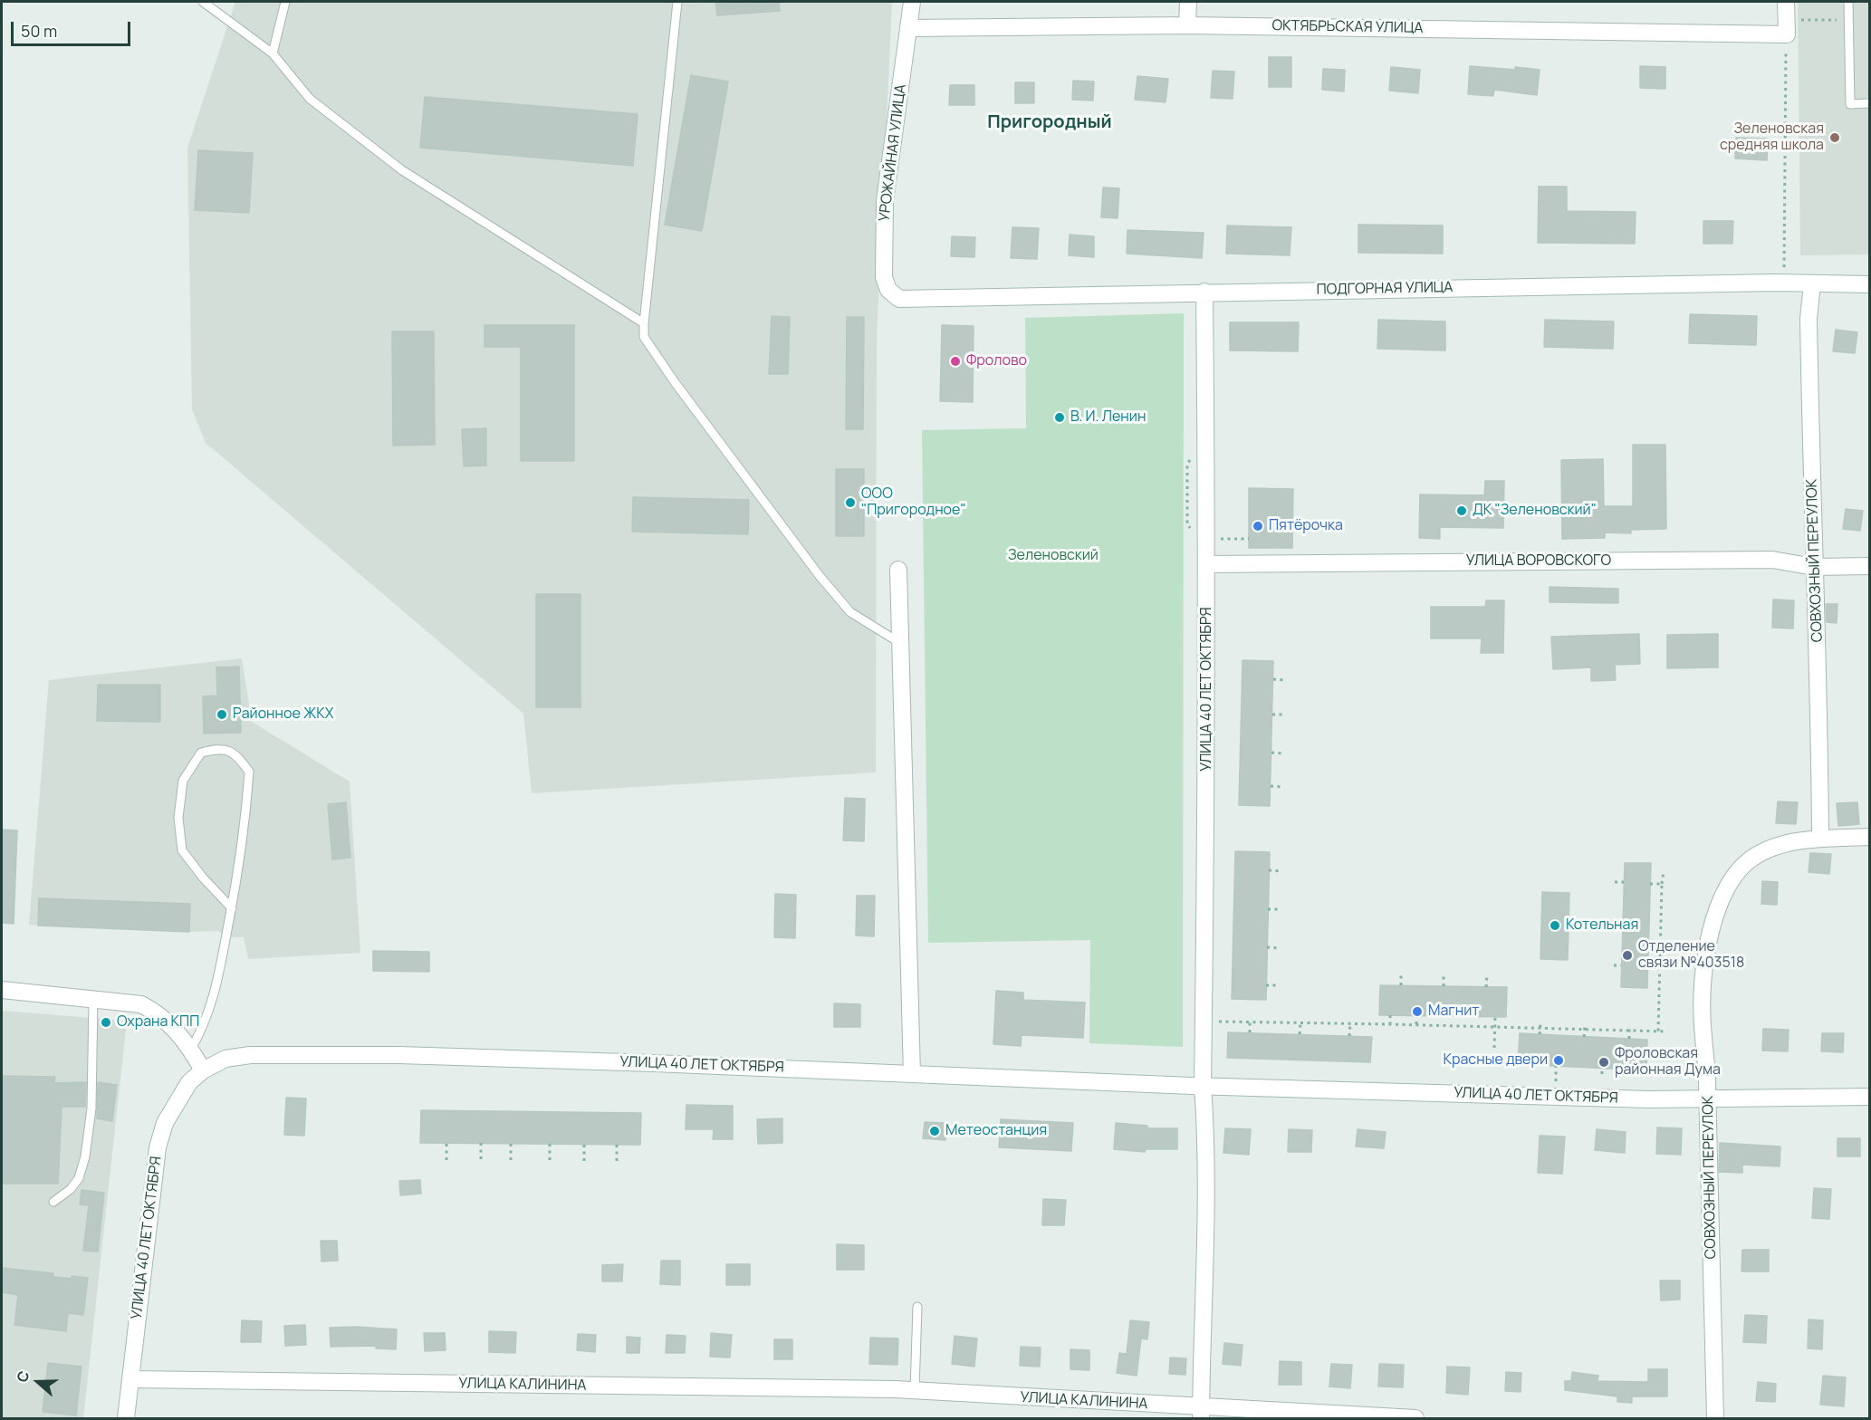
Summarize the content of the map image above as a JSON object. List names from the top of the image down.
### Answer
{
  "streets": {
    "street": [
      "ОКТЯБРЬСКАЯ УЛИЦА",
      "УРОЖАЙНАЯ УЛИЦА",
      "ПОДГОРНАЯ УЛИЦА",
      "СОВХОЗНЫЙ ПЕРЕУЛОК",
      "УЛИЦА ВОРОВСКОГО",
      "УЛИЦА 40 ЛЕТ ОКТЯБРЯ",
      "УЛИЦА КАЛИНИНА"
    ]
  },
  "crossings": [
    ["ОКТЯБРЬСКАЯ УЛИЦА", "УРОЖАЙНАЯ УЛИЦА"],
    ["УРОЖАЙНАЯ УЛИЦА", "ПОДГОРНАЯ УЛИЦА"],
    ["ПОДГОРНАЯ УЛИЦА", "СОВХОЗНЫЙ ПЕРЕУЛОК"],
    ["ПОДГОРНАЯ УЛИЦА", "УЛИЦА 40 ЛЕТ ОКТЯБРЯ"],
    ["СОВХОЗНЫЙ ПЕРЕУЛОК", "УЛИЦА ВОРОВСКОГО"],
    ["СОВХОЗНЫЙ ПЕРЕУЛОК", "УЛИЦА 40 ЛЕТ ОКТЯБРЯ"],
    ["УЛИЦА ВОРОВСКОГО", "УЛИЦА 40 ЛЕТ ОКТЯБРЯ"],
    ["УЛИЦА 40 ЛЕТ ОКТЯБРЯ", "УЛИЦА КАЛИНИНА"]
  ],
  "districts": ["Пригородный"],
  "parks": ["Зеленовский"],
  "places": [
    "Зеленовская средняя школа",
    "Фролово",
    "В. И. Ленин",
    "ООО \"Пригородное\"",
    "ДК \"Зеленовский\"",
    "Пятёрочка",
    "Районное ЖКХ",
    "Котельная",
    "Отделение связи №403518",
    "Магнит",
    "Охрана КПП",
    "Красные двери",
    "Фроловская районная Дума",
    "Метеостанция"
  ],
  "scale_bar": "50 m",
  "north": "left"
}
